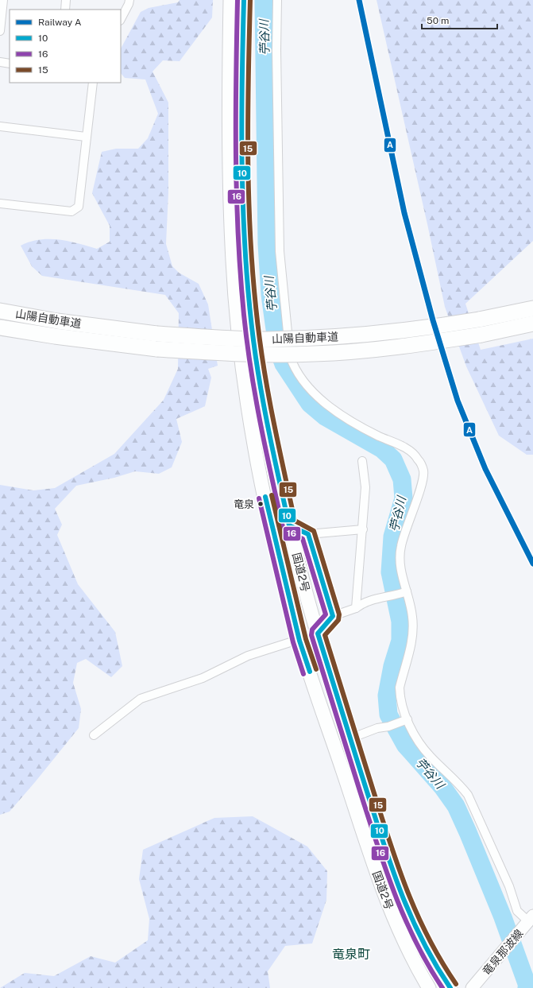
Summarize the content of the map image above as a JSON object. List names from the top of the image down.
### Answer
{
  "streets": {
    "highway": ["山陽自動車道", "国道2号"],
    "main road": ["竜泉那波線"]
  },
  "districts": ["竜泉町"],
  "water": ["苧谷川"],
  "places": ["竜泉"],
  "lines": [
    "rail line A",
    "transit line 10",
    "transit line 16",
    "transit line 15"
  ],
  "legend": [
    "Railway A",
    "10",
    "16",
    "15"
  ],
  "scale_bar": "50 m"
}
